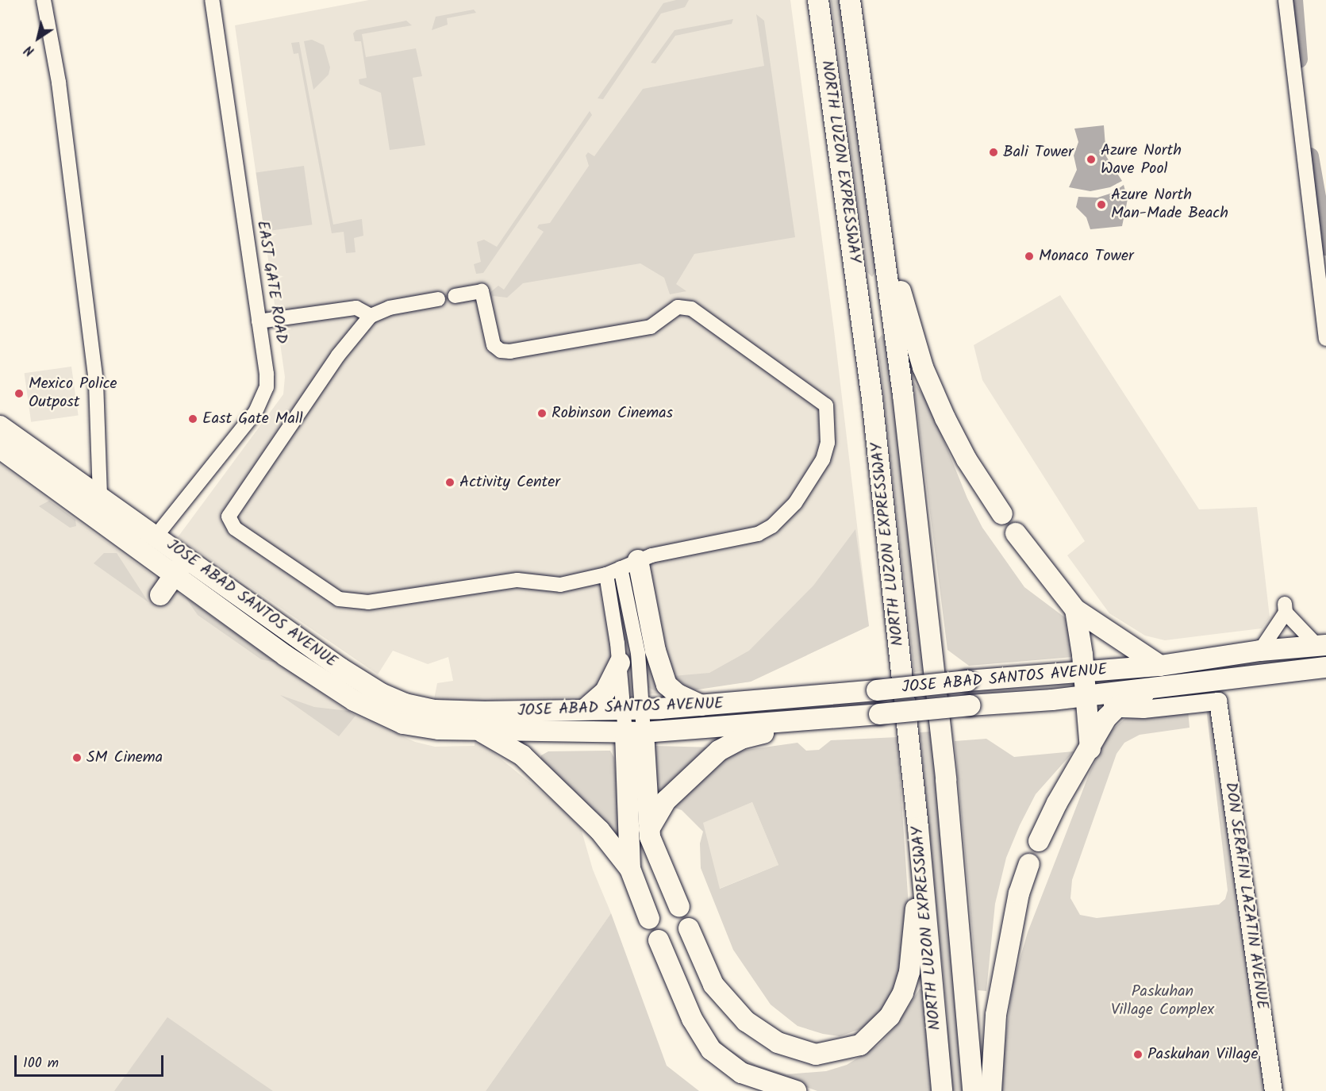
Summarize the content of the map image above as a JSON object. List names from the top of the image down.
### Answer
{
  "streets": {
    "highway": ["NORTH LUZON EXPRESSWAY", "JOSE ABAD SANTOS AVENUE"],
    "main road": ["DON SERAFIN LAZATIN AVENUE"],
    "street": ["EAST GATE ROAD"]
  },
  "crossings": [
    ["EAST GATE ROAD", "JOSE ABAD SANTOS AVENUE"]
  ],
  "parks": ["Paskuhan Village Complex"],
  "places": [
    "Bali Tower",
    "Azure North Wave Pool",
    "Azure North Man-Made Beach",
    "Monaco Tower",
    "Mexico Police Outpost",
    "Robinson Cinemas",
    "East Gate Mall",
    "Activity Center",
    "SM Cinema",
    "Paskuhan Village"
  ],
  "scale_bar": "100 m",
  "north": "bottom left"
}
